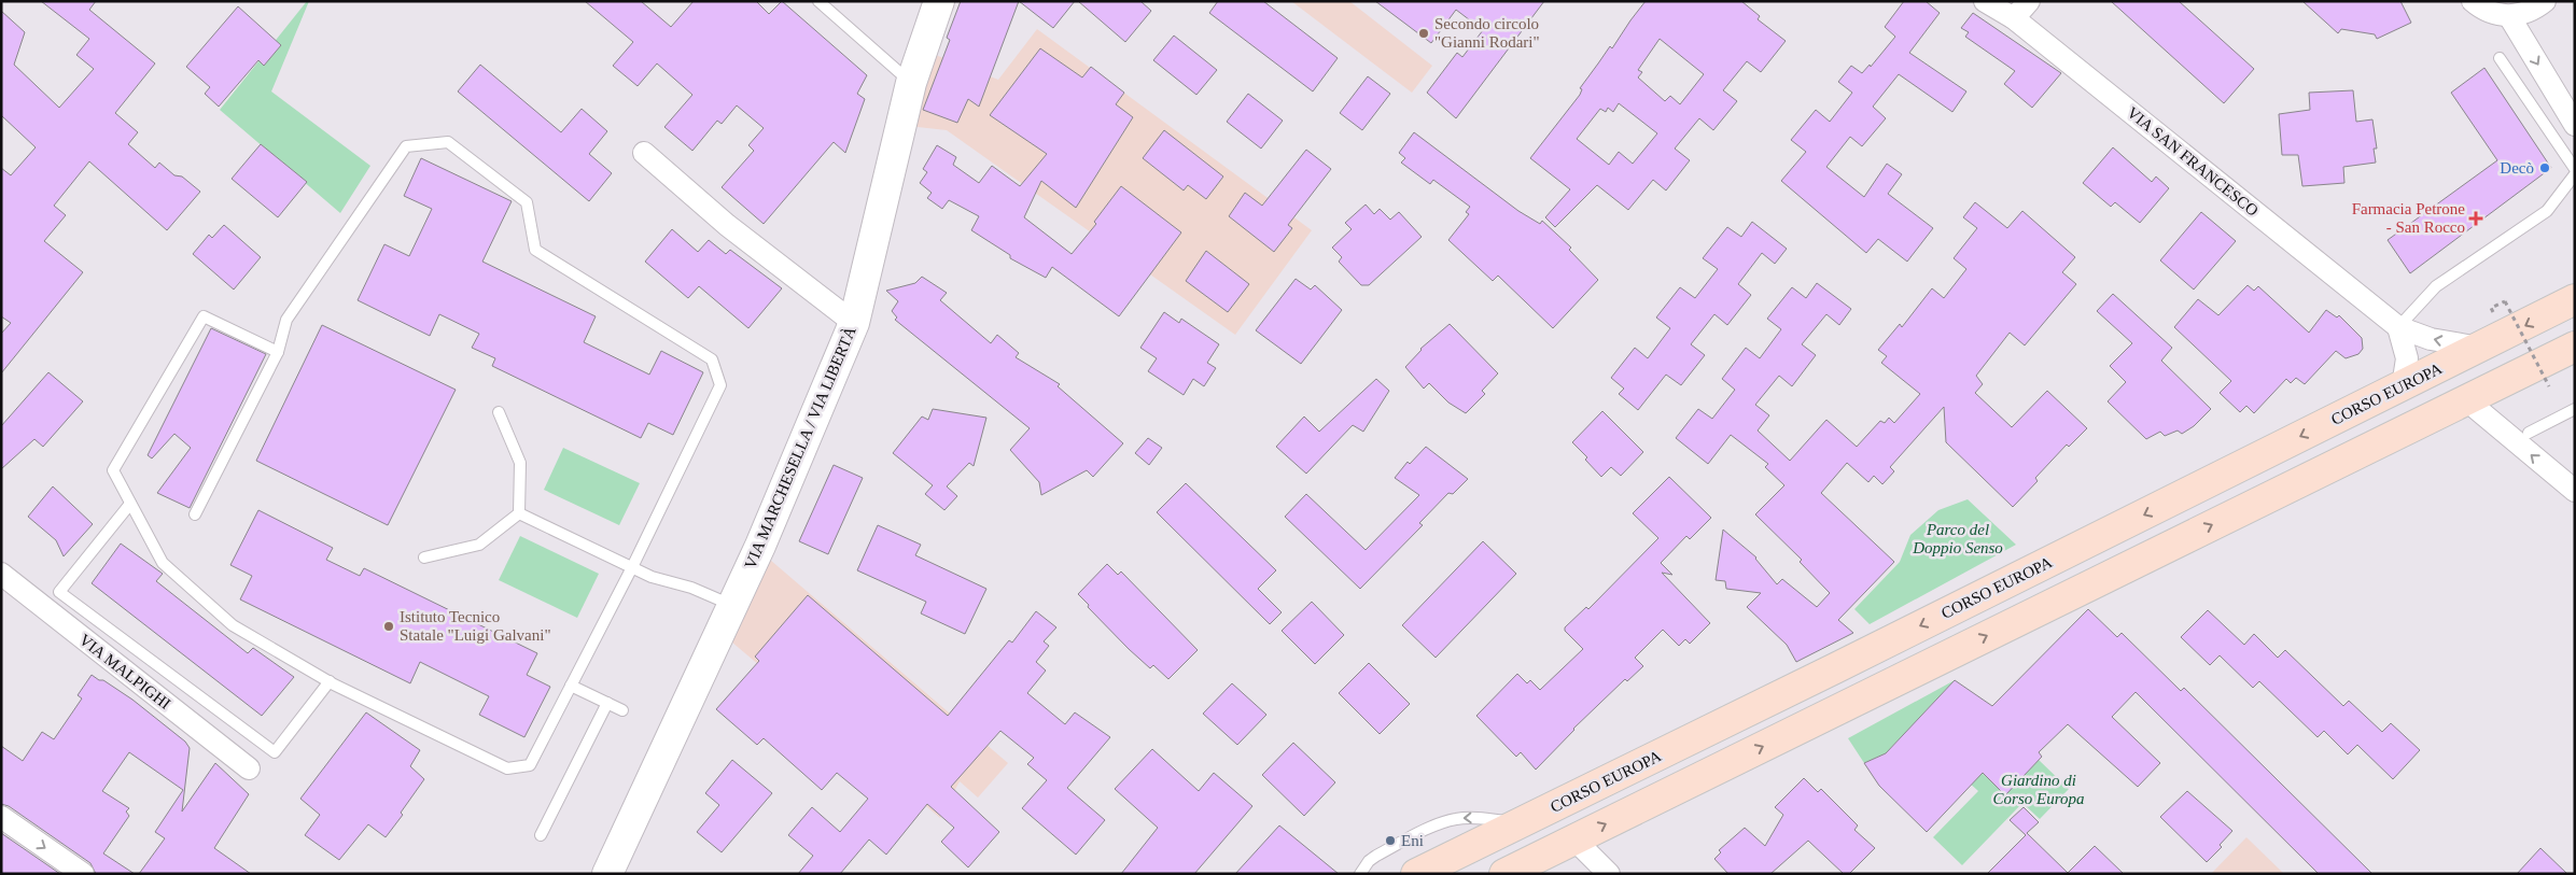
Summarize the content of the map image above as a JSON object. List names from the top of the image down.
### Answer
{
  "streets": {
    "main road": ["CORSO EUROPA"],
    "street": ["VIA SAN FRANCESCO", "VIA MARCHESELLA / VIA LIBERTÀ", "VIA MALPIGHI"]
  },
  "crossings": [
    ["VIA SAN FRANCESCO", "CORSO EUROPA"]
  ],
  "parks": ["Parco del Doppio Senso", "Giardino di Corso Europa"],
  "places": {
    "other": [
      "Secondo circolo \"Gianni Rodari\"",
      "Decò",
      "Istituto Tecnico Statale \"Luigi Galvani\"",
      "Eni"
    ],
    "health": ["Farmacia Petrone - San Rocco"]
  }
}
